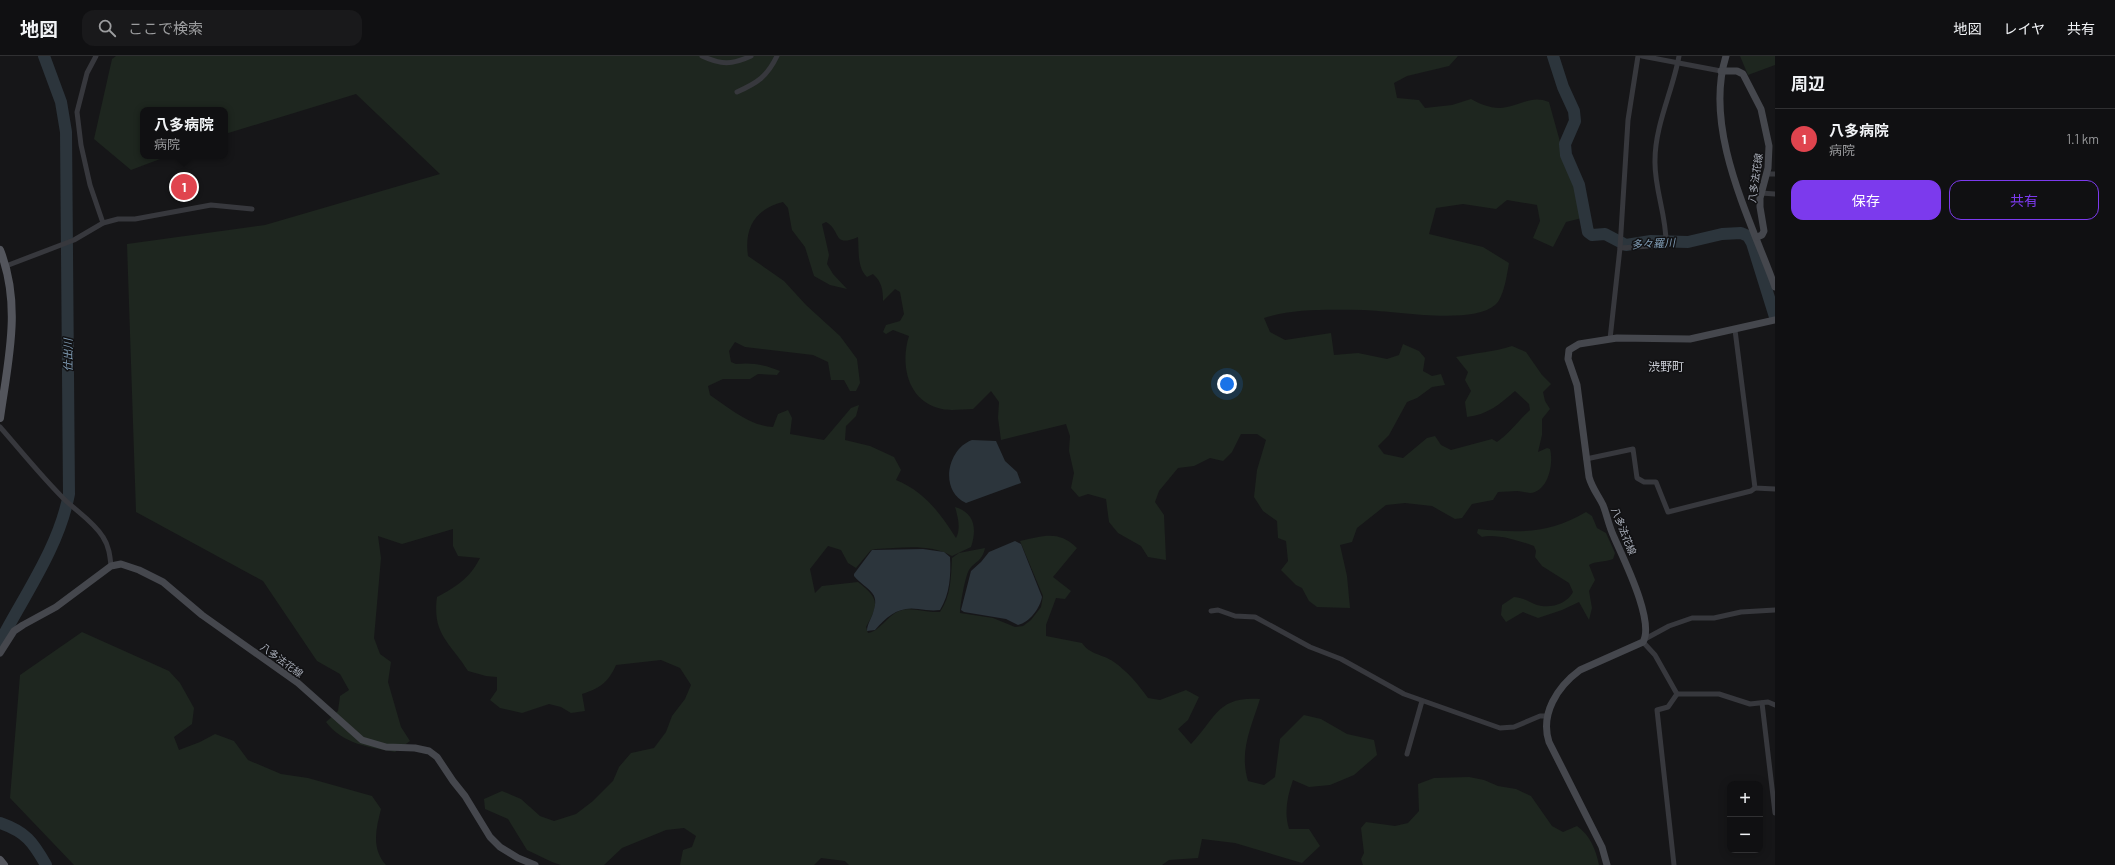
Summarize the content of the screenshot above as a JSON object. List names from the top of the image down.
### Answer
{
  "streets": {
    "main road": ["八多法花線"]
  },
  "districts": ["渋野町"],
  "water": ["多々羅川", "仕出川"],
  "page": {
    "header": "地図",
    "search": "ここで検索",
    "nav": ["地図", "レイヤ", "共有"],
    "heading": "周辺",
    "popup": ["八多病院", "病院"],
    "list": [
      {
        "mark": "1",
        "name": "八多病院",
        "note": "病院",
        "value": "1.1 km"
      }
    ],
    "buttons": ["保存", "共有"],
    "pins": "1",
    "map_buttons": ["+", "−"]
  }
}
